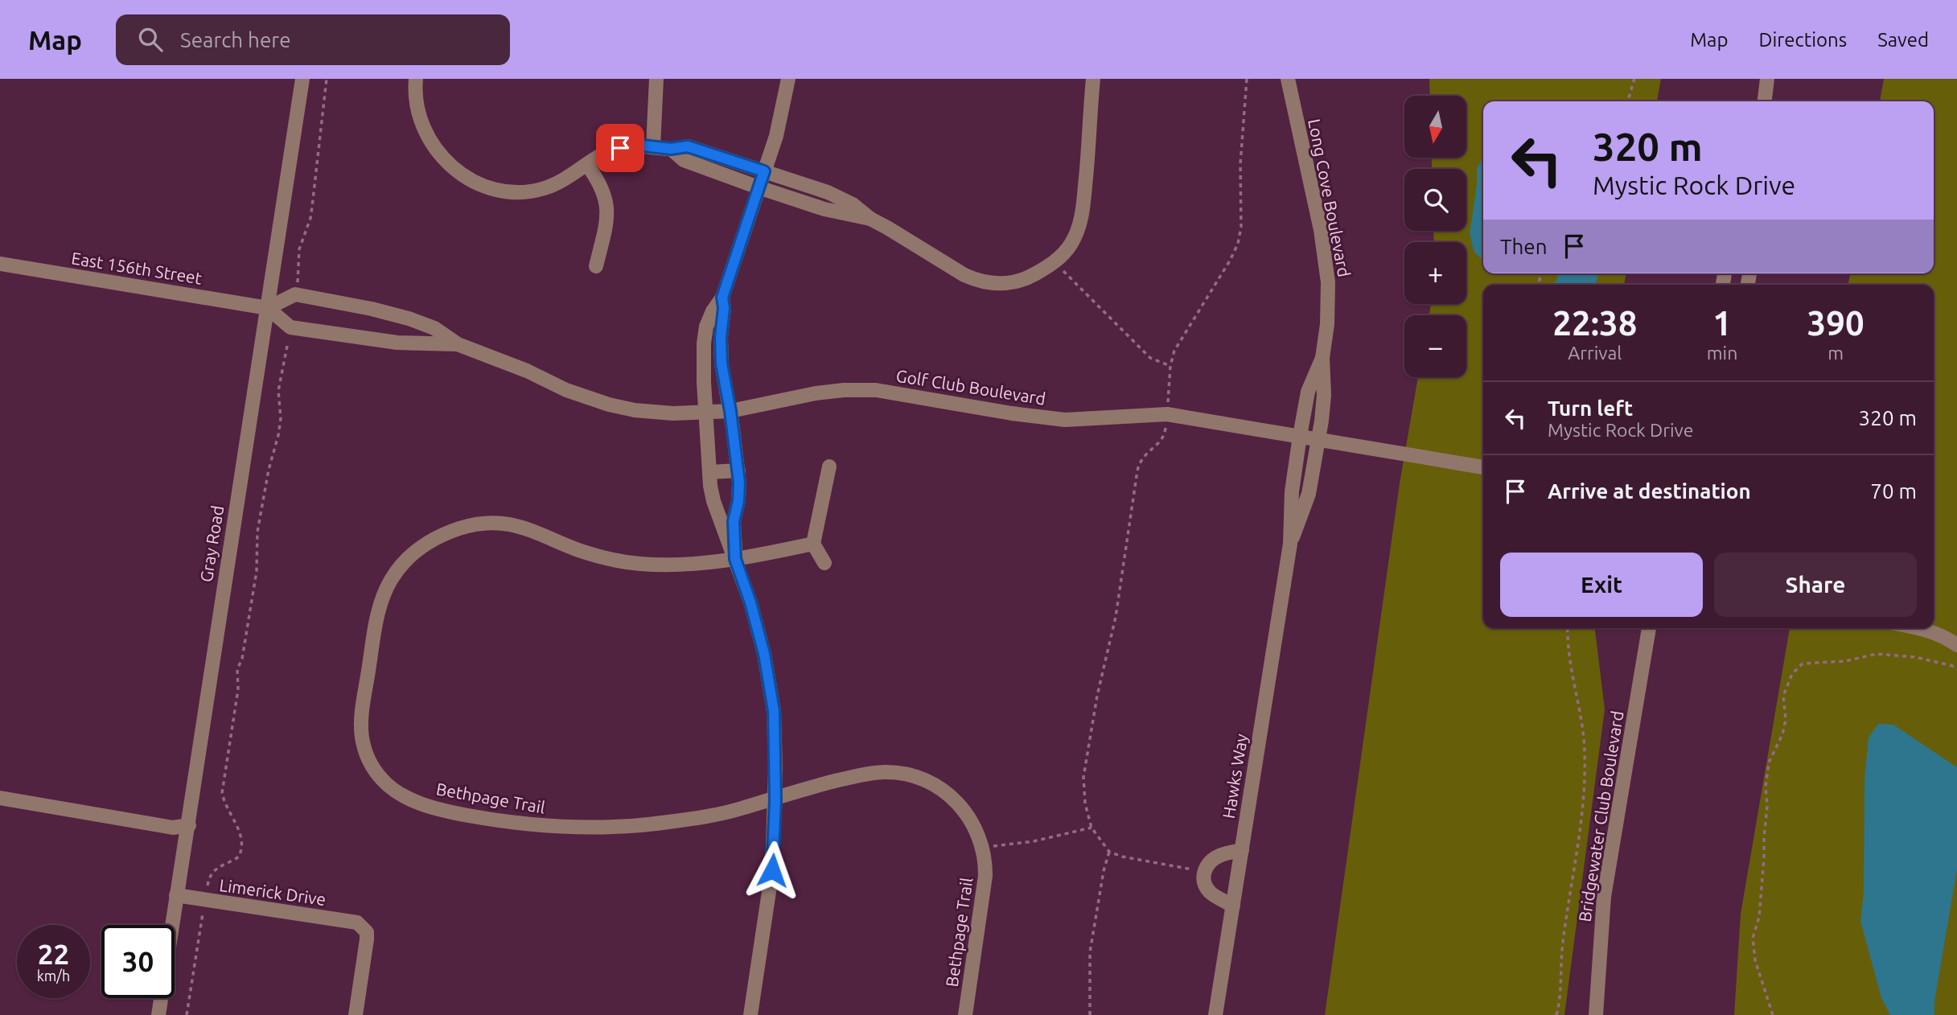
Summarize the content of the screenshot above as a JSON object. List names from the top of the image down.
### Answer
{
  "streets": {
    "street": [
      "Long Cove Boulevard",
      "East 156th Street",
      "Golf Club Boulevard",
      "Gray Road",
      "Hawks Way",
      "Bethpage Trail",
      "Bridgewater Club Boulevard",
      "Limerick Drive"
    ]
  },
  "crossings": [
    ["Long Cove Boulevard", "Golf Club Boulevard"],
    ["Long Cove Boulevard", "Hawks Way"],
    ["East 156th Street", "Gray Road"],
    ["Golf Club Boulevard", "Hawks Way"],
    ["Gray Road", "Limerick Drive"]
  ],
  "north": "bottom",
  "page": {
    "header": "Map",
    "search": "Search here",
    "nav": ["Map", "Directions", "Saved"],
    "map_buttons": ["+", "−"],
    "turn": ["320 m", "Mystic Rock Drive"],
    "then": "Then",
    "eta": [
      "22:38",
      "Arrival",
      "1",
      "min",
      "390",
      "m"
    ],
    "list": [
      {
        "name": "Turn left",
        "note": "Mystic Rock Drive",
        "value": "320 m"
      },
      {
        "name": "Arrive at destination",
        "value": "70 m"
      }
    ],
    "buttons": ["Exit", "Share"],
    "speed": "22 km/h",
    "limit": "30"
  }
}
